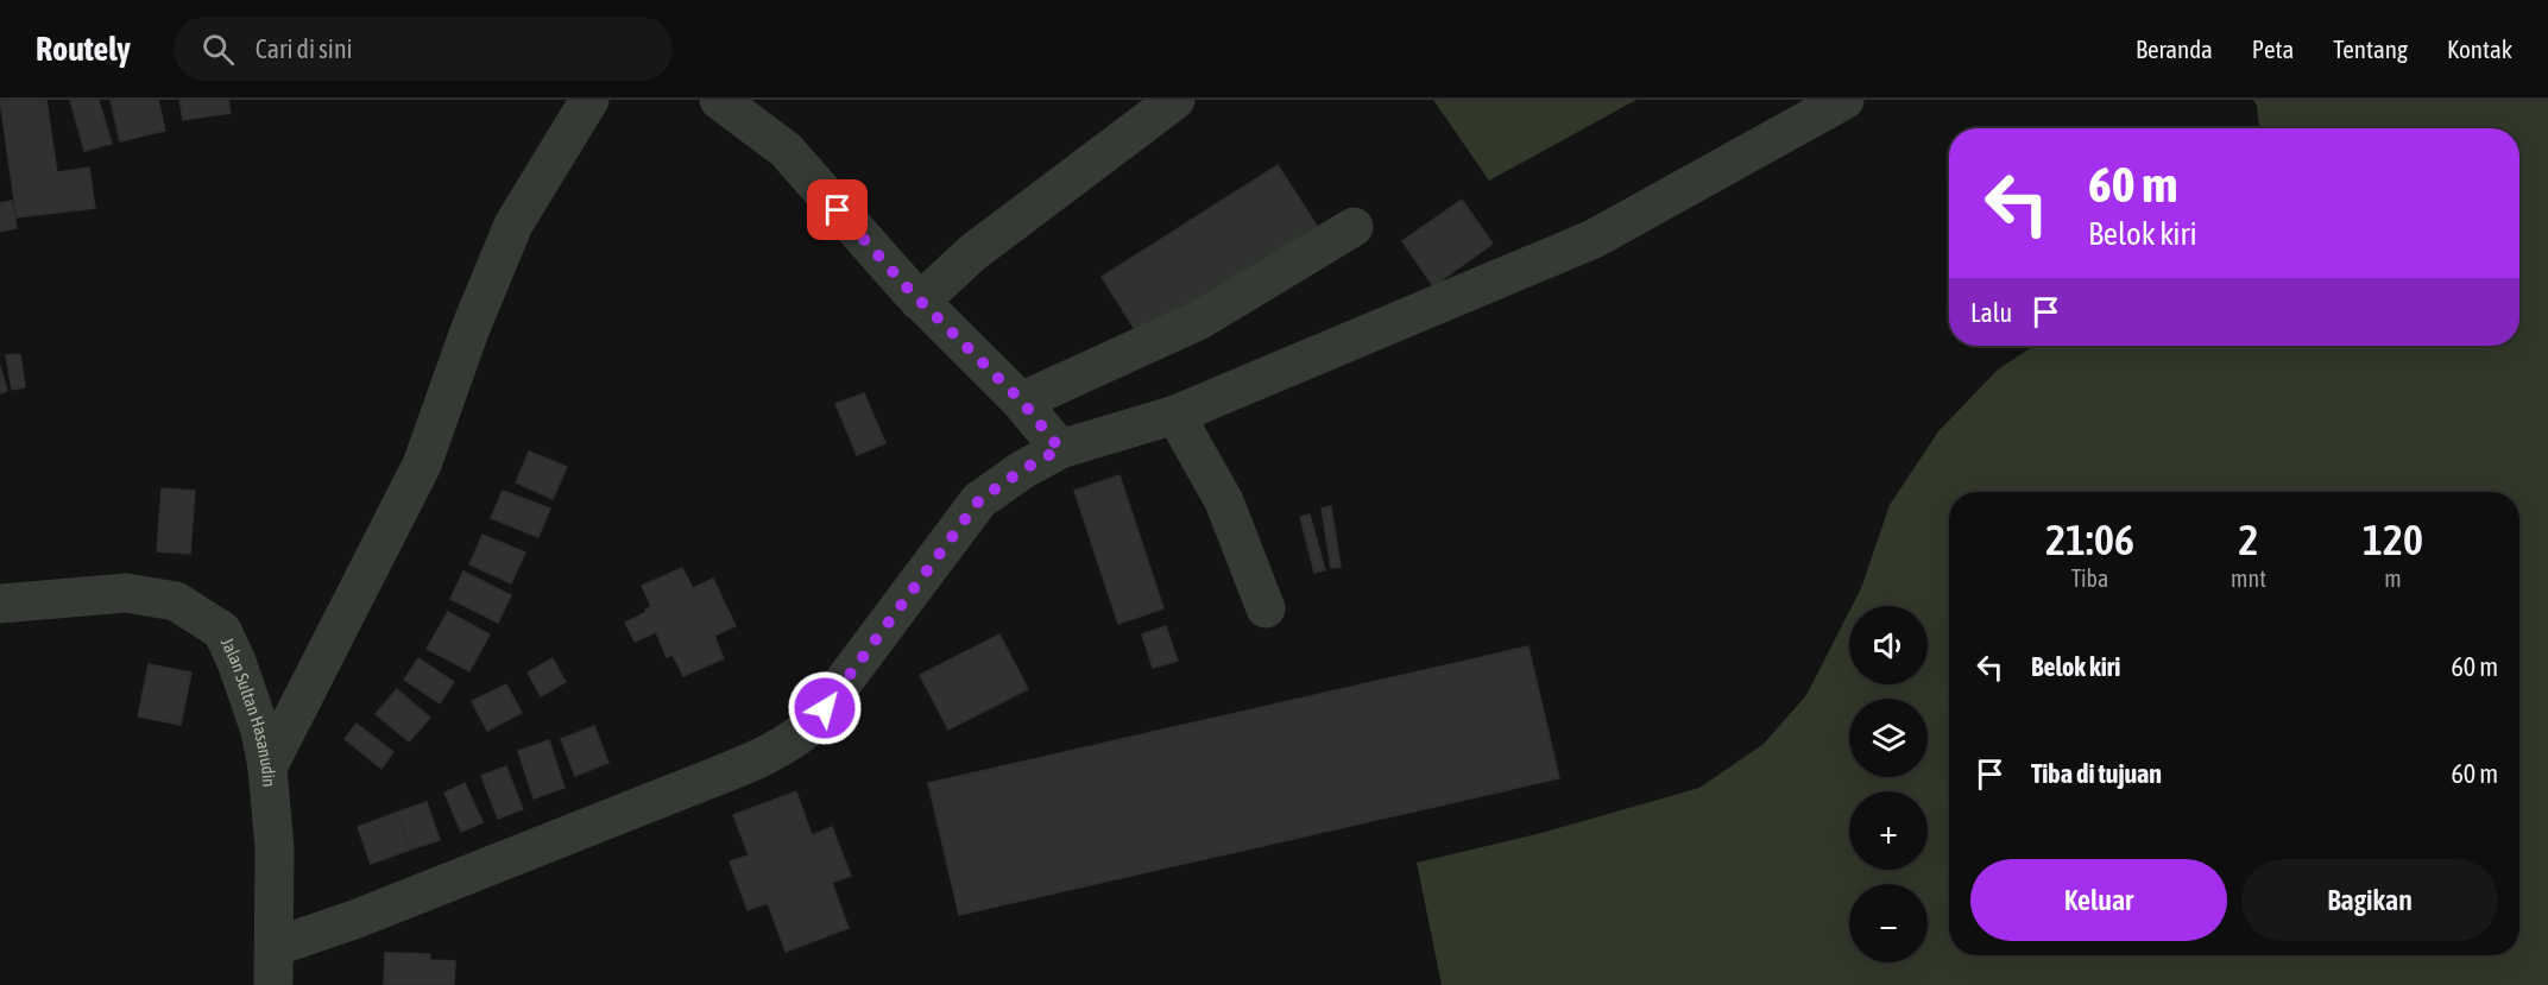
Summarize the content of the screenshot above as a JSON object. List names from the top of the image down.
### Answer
{
  "streets": {
    "street": ["Jalan Sultan Hasanudin"]
  },
  "page": {
    "header": "Routely",
    "search": "Cari di sini",
    "nav": [
      "Beranda",
      "Peta",
      "Tentang",
      "Kontak"
    ],
    "turn": ["60 m", "Belok kiri"],
    "then": "Lalu",
    "eta": [
      "21:06",
      "Tiba",
      "2",
      "mnt",
      "120",
      "m"
    ],
    "map_buttons": ["+", "−"],
    "list": [
      {
        "name": "Belok kiri",
        "value": "60 m"
      },
      {
        "name": "Tiba di tujuan",
        "value": "60 m"
      }
    ],
    "buttons": ["Keluar", "Bagikan"]
  }
}
